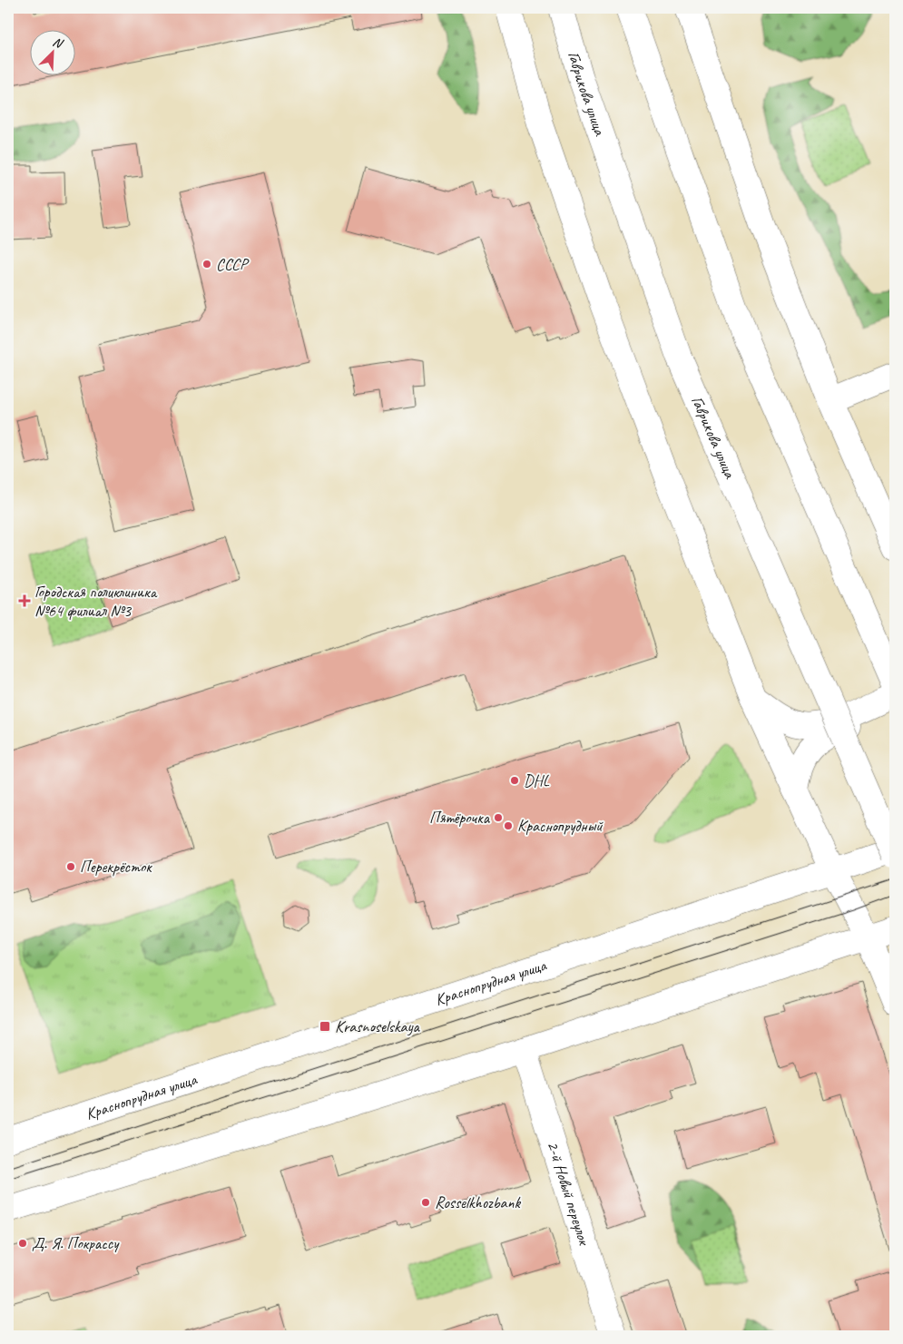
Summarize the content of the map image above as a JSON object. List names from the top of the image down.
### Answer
{
  "streets": {
    "main road": ["Гаврикова улица", "Краснопрудная улица", "2-й Новый переулок"]
  },
  "places": {
    "other": [
      "СССР",
      "DHL",
      "Пятёрочка",
      "Краснопрудный",
      "Перекрёсток",
      "Rosselkhozbank",
      "Д. Я. Покрассу"
    ],
    "health": ["Городская поликлиника №64 филиал №3"],
    "transit": ["Krasnoselskaya"]
  },
  "north": "top right"
}
